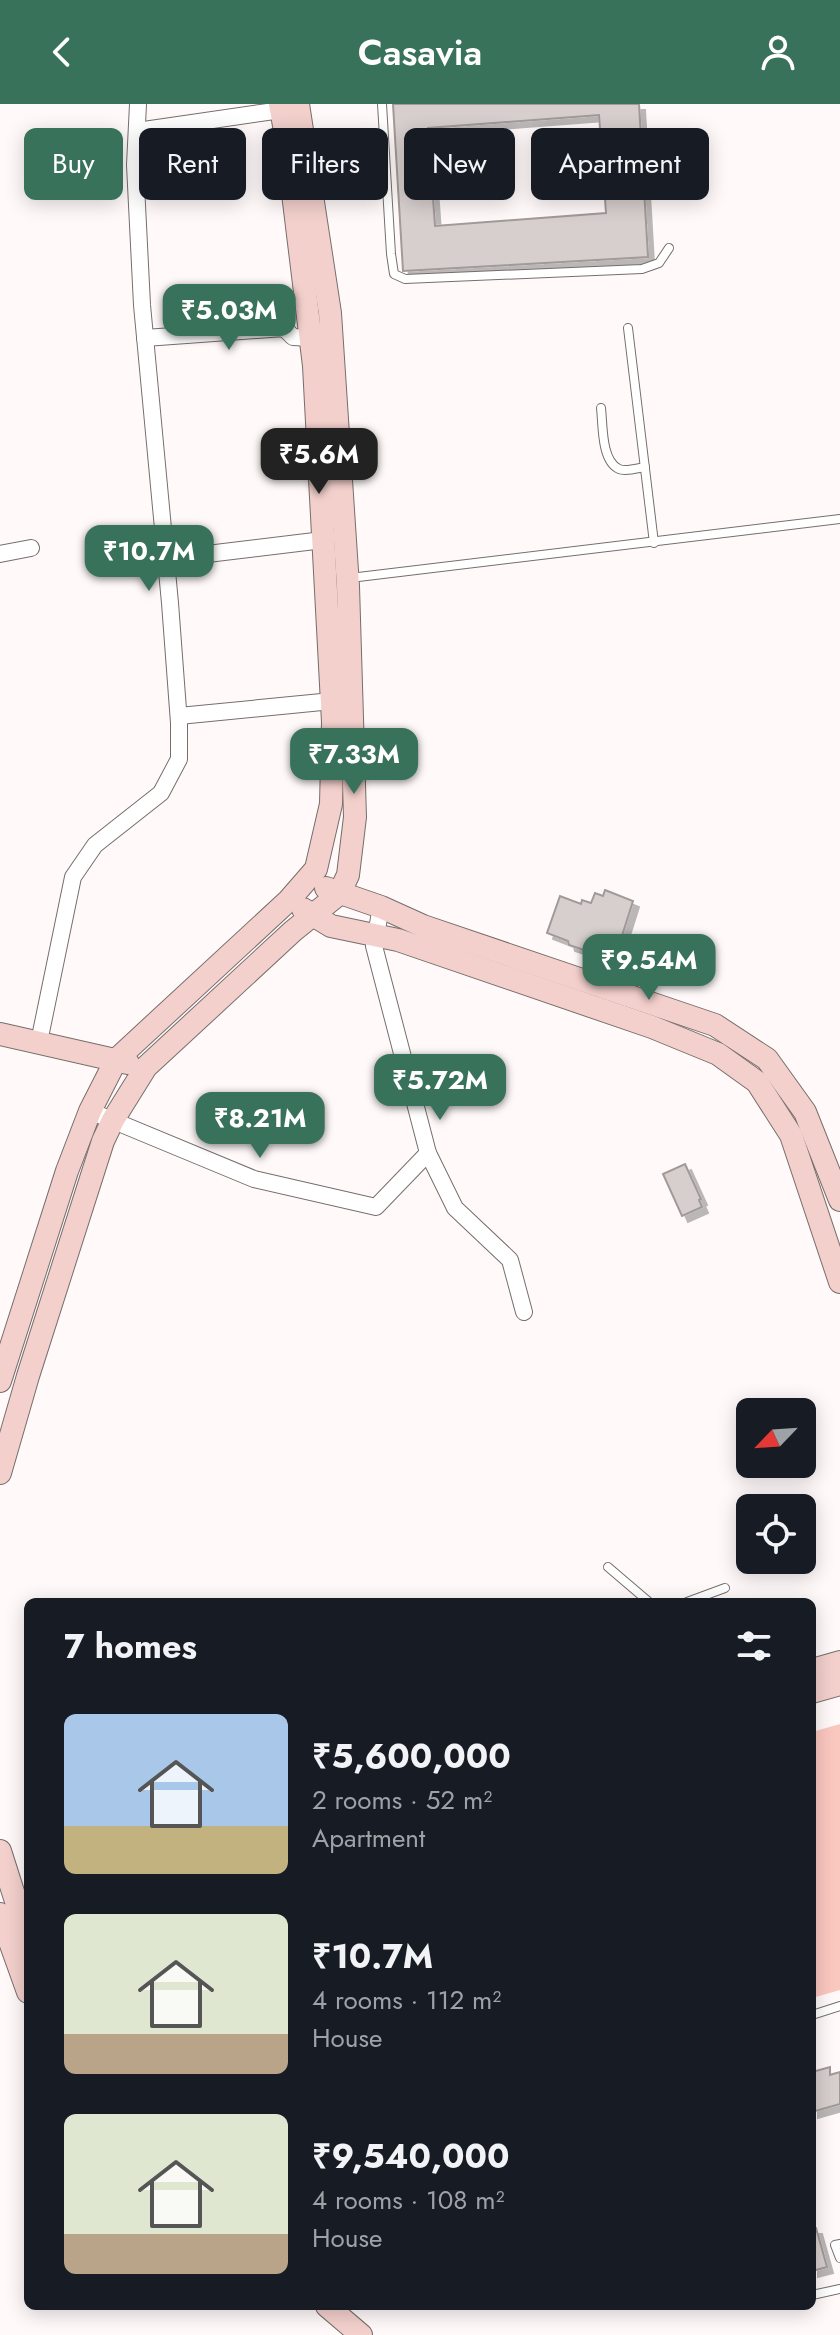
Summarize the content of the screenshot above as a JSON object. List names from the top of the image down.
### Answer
{
  "north": "bottom left",
  "page": {
    "header": "Casavia",
    "chip": [
      "Buy",
      "Rent",
      "Filters",
      "New",
      "Apartment"
    ],
    "price": [
      "₹5.03M",
      "₹5.6M",
      "₹10.7M",
      "₹7.33M",
      "₹9.54M",
      "₹5.72M",
      "₹8.21M"
    ],
    "heading": "7 homes",
    "list": [
      {
        "name": "₹5,600,000",
        "note": "2 rooms · 52 m² · Apartment"
      },
      {
        "name": "₹10.7M",
        "note": "4 rooms · 112 m² · House"
      },
      {
        "name": "₹9,540,000",
        "note": "4 rooms · 108 m² · House"
      }
    ]
  }
}
